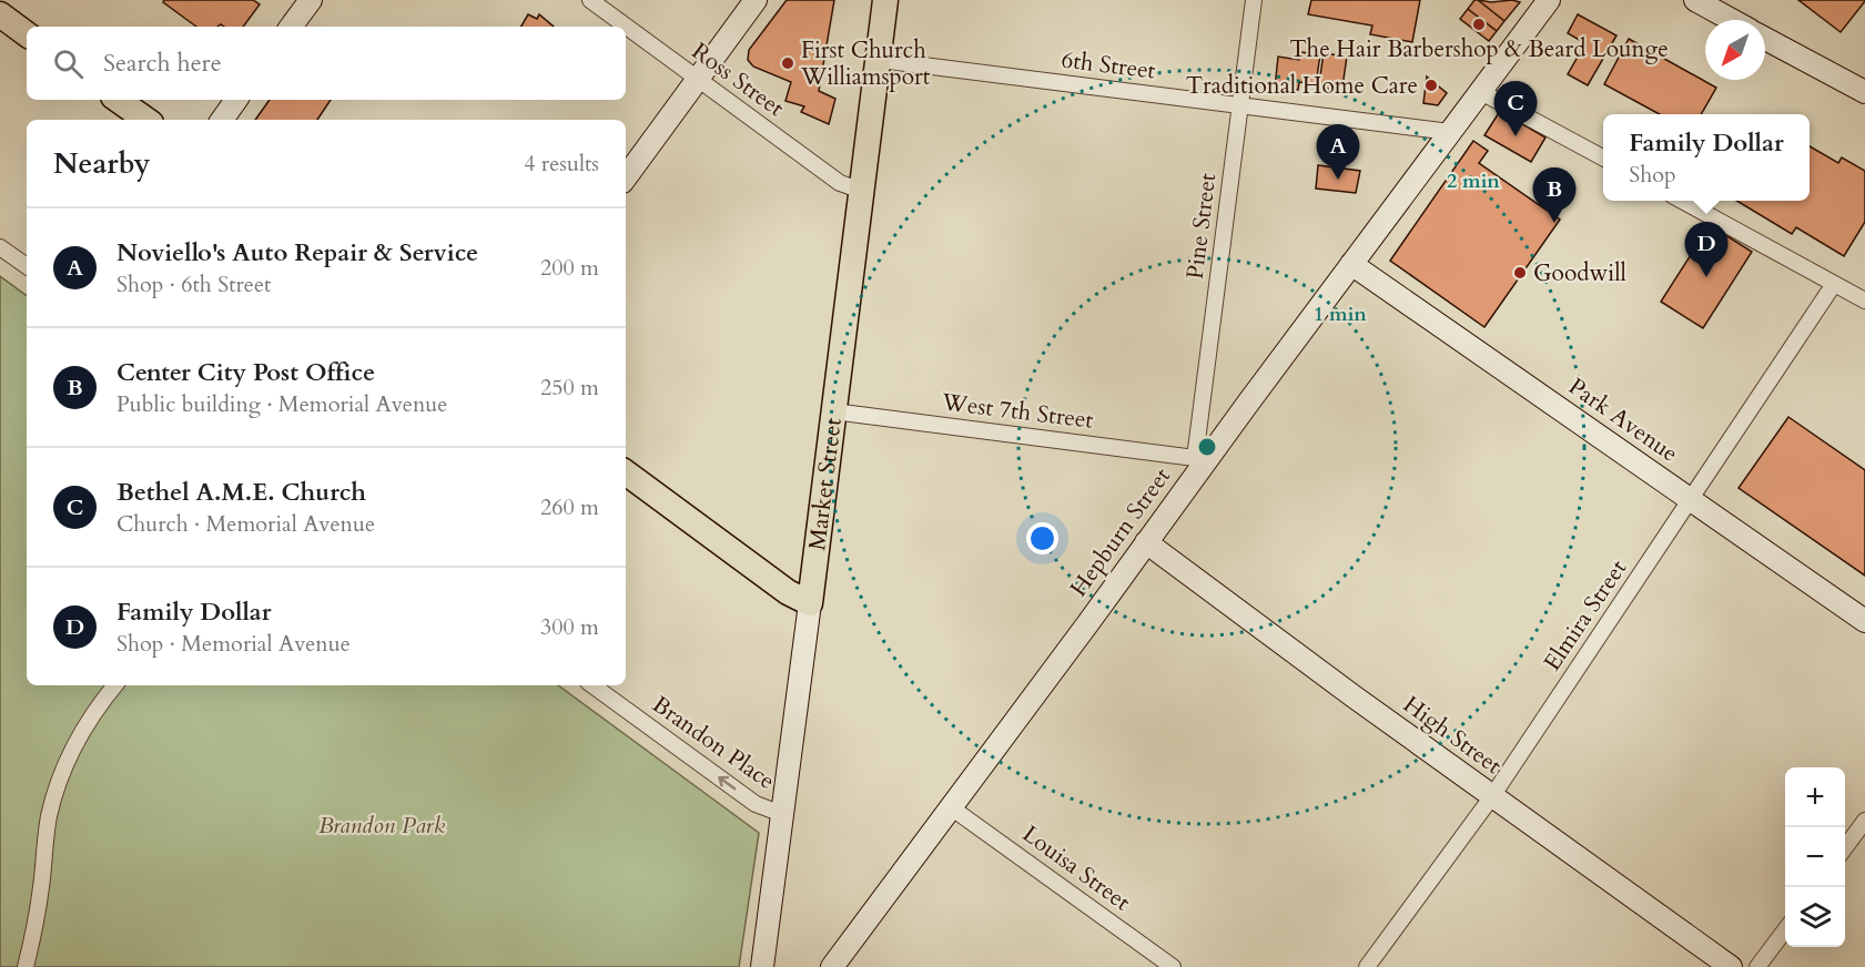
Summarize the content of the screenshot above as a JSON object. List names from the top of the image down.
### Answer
{
  "streets": {
    "main road": [
      "Park Avenue",
      "Market Street",
      "Hepburn Street",
      "High Street"
    ],
    "street": [
      "6th Street",
      "Ross Street",
      "Pine Street",
      "West 7th Street",
      "Elmira Street",
      "Brandon Place",
      "Louisa Street"
    ]
  },
  "crossings": [
    ["6th Street", "Pine Street"],
    ["6th Street", "Market Street"],
    ["6th Street", "Hepburn Street"],
    ["Ross Street", "Market Street"],
    ["Pine Street", "West 7th Street"],
    ["Pine Street", "Hepburn Street"],
    ["West 7th Street", "Market Street"],
    ["West 7th Street", "Hepburn Street"],
    ["Park Avenue", "Hepburn Street"],
    ["Park Avenue", "Elmira Street"],
    ["Market Street", "Brandon Place"],
    ["Hepburn Street", "High Street"],
    ["Hepburn Street", "Louisa Street"],
    ["Elmira Street", "High Street"]
  ],
  "one_way": ["Brandon Place"],
  "parks": ["Brandon Park"],
  "places": [
    "The Hair Barbershop & Beard Lounge",
    "First Church Williamsport",
    "Traditional Home Care",
    "Goodwill"
  ],
  "north": "bottom left",
  "page": {
    "search": "Search here",
    "pins": [
      "C",
      "A",
      "B",
      "D"
    ],
    "popup": ["Family Dollar", "Shop"],
    "heading": ["Nearby", "4 results"],
    "list": [
      {
        "mark": "A",
        "name": "Noviello's Auto Repair & Service",
        "note": "Shop · 6th Street",
        "value": "200 m"
      },
      {
        "mark": "B",
        "name": "Center City Post Office",
        "note": "Public building · Memorial Avenue",
        "value": "250 m"
      },
      {
        "mark": "C",
        "name": "Bethel A.M.E. Church",
        "note": "Church · Memorial Avenue",
        "value": "260 m"
      },
      {
        "mark": "D",
        "name": "Family Dollar",
        "note": "Shop · Memorial Avenue",
        "value": "300 m"
      }
    ],
    "map_buttons": ["+", "−"]
  },
  "rings": ["2 min", "1 min"]
}
